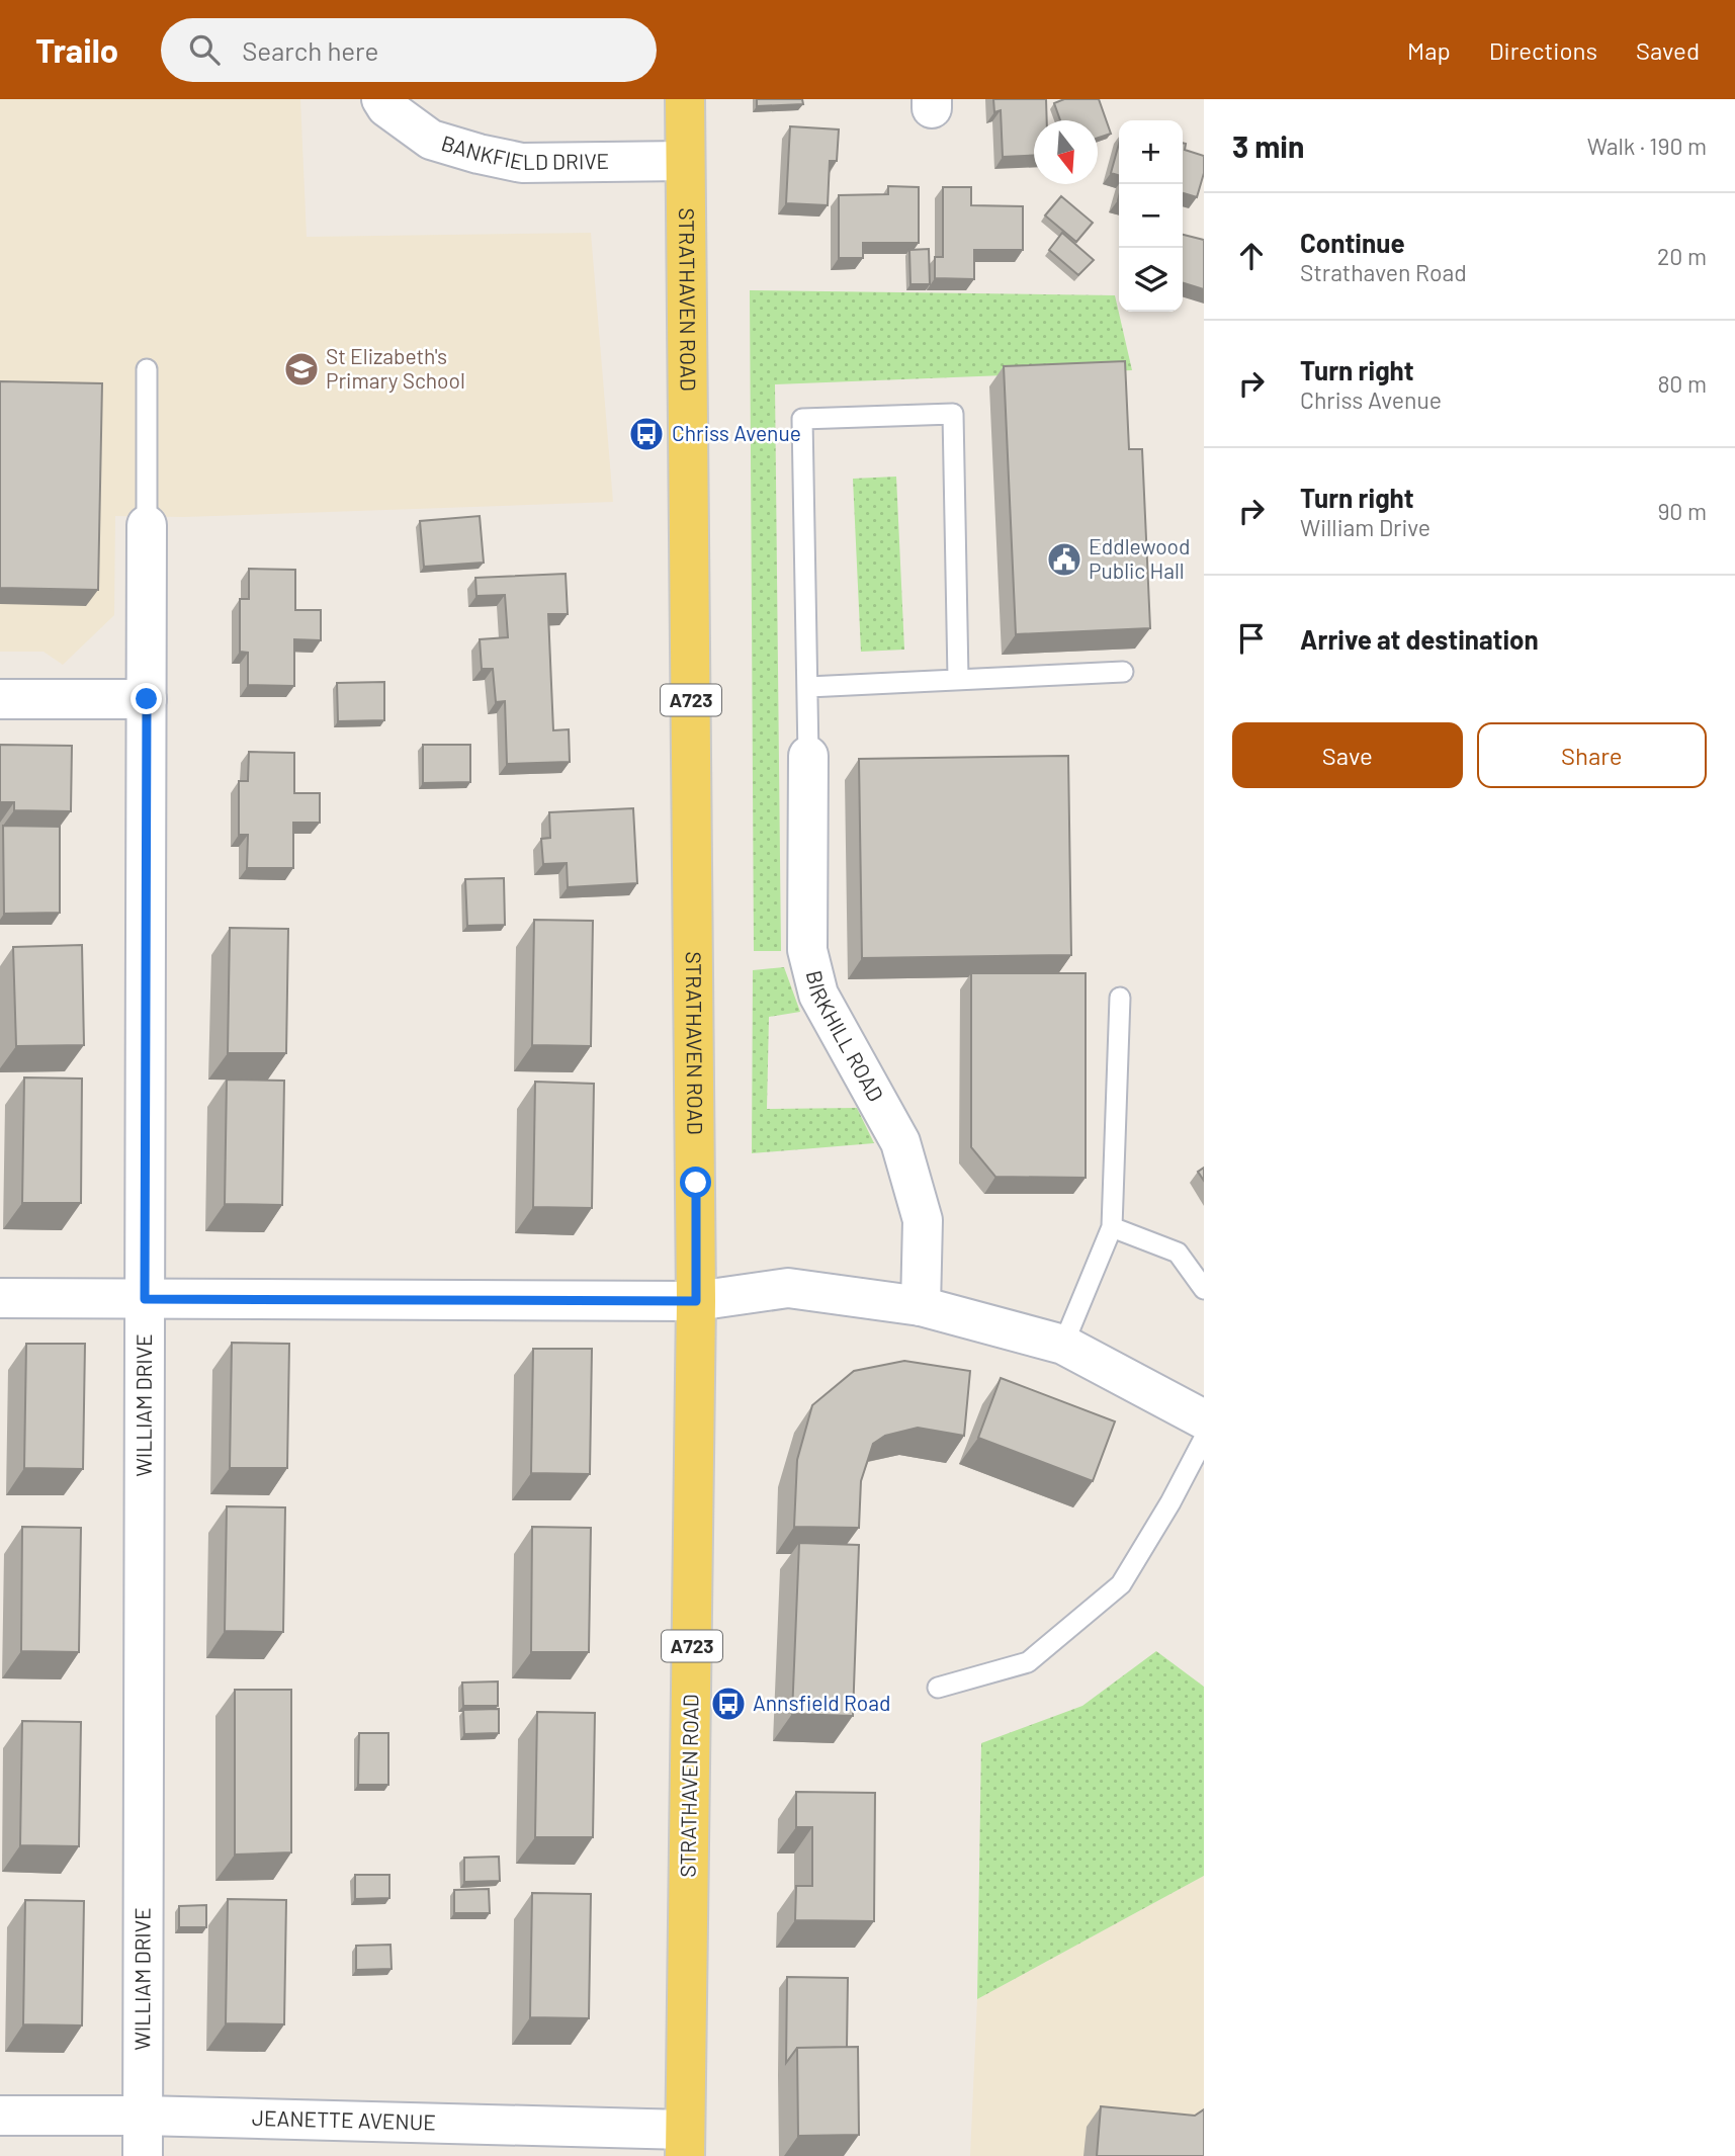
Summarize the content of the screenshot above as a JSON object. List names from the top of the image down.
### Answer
{
  "streets": {
    "main road": ["STRATHAVEN ROAD", "A723"],
    "street": [
      "BANKFIELD DRIVE",
      "BIRKHILL ROAD",
      "WILLIAM DRIVE",
      "JEANETTE AVENUE"
    ]
  },
  "crossings": [
    ["BANKFIELD DRIVE", "STRATHAVEN ROAD"],
    ["STRATHAVEN ROAD", "JEANETTE AVENUE"],
    ["WILLIAM DRIVE", "JEANETTE AVENUE"]
  ],
  "places": {
    "school or university": ["St Elizabeth's Primary School"],
    "bus stop": ["Chriss Avenue", "Annsfield Road"],
    "public building": ["Eddlewood Public Hall"]
  },
  "north": "bottom",
  "page": {
    "header": "Trailo",
    "search": "Search here",
    "nav": ["Map", "Directions", "Saved"],
    "heading": ["3 min", "Walk · 190 m"],
    "map_buttons": ["+", "−"],
    "list": [
      ["Continue", "Strathaven Road", "20 m"],
      ["Turn right", "Chriss Avenue", "80 m"],
      ["Turn right", "William Drive", "90 m"],
      "Arrive at destination"
    ],
    "buttons": ["Save", "Share"]
  }
}
